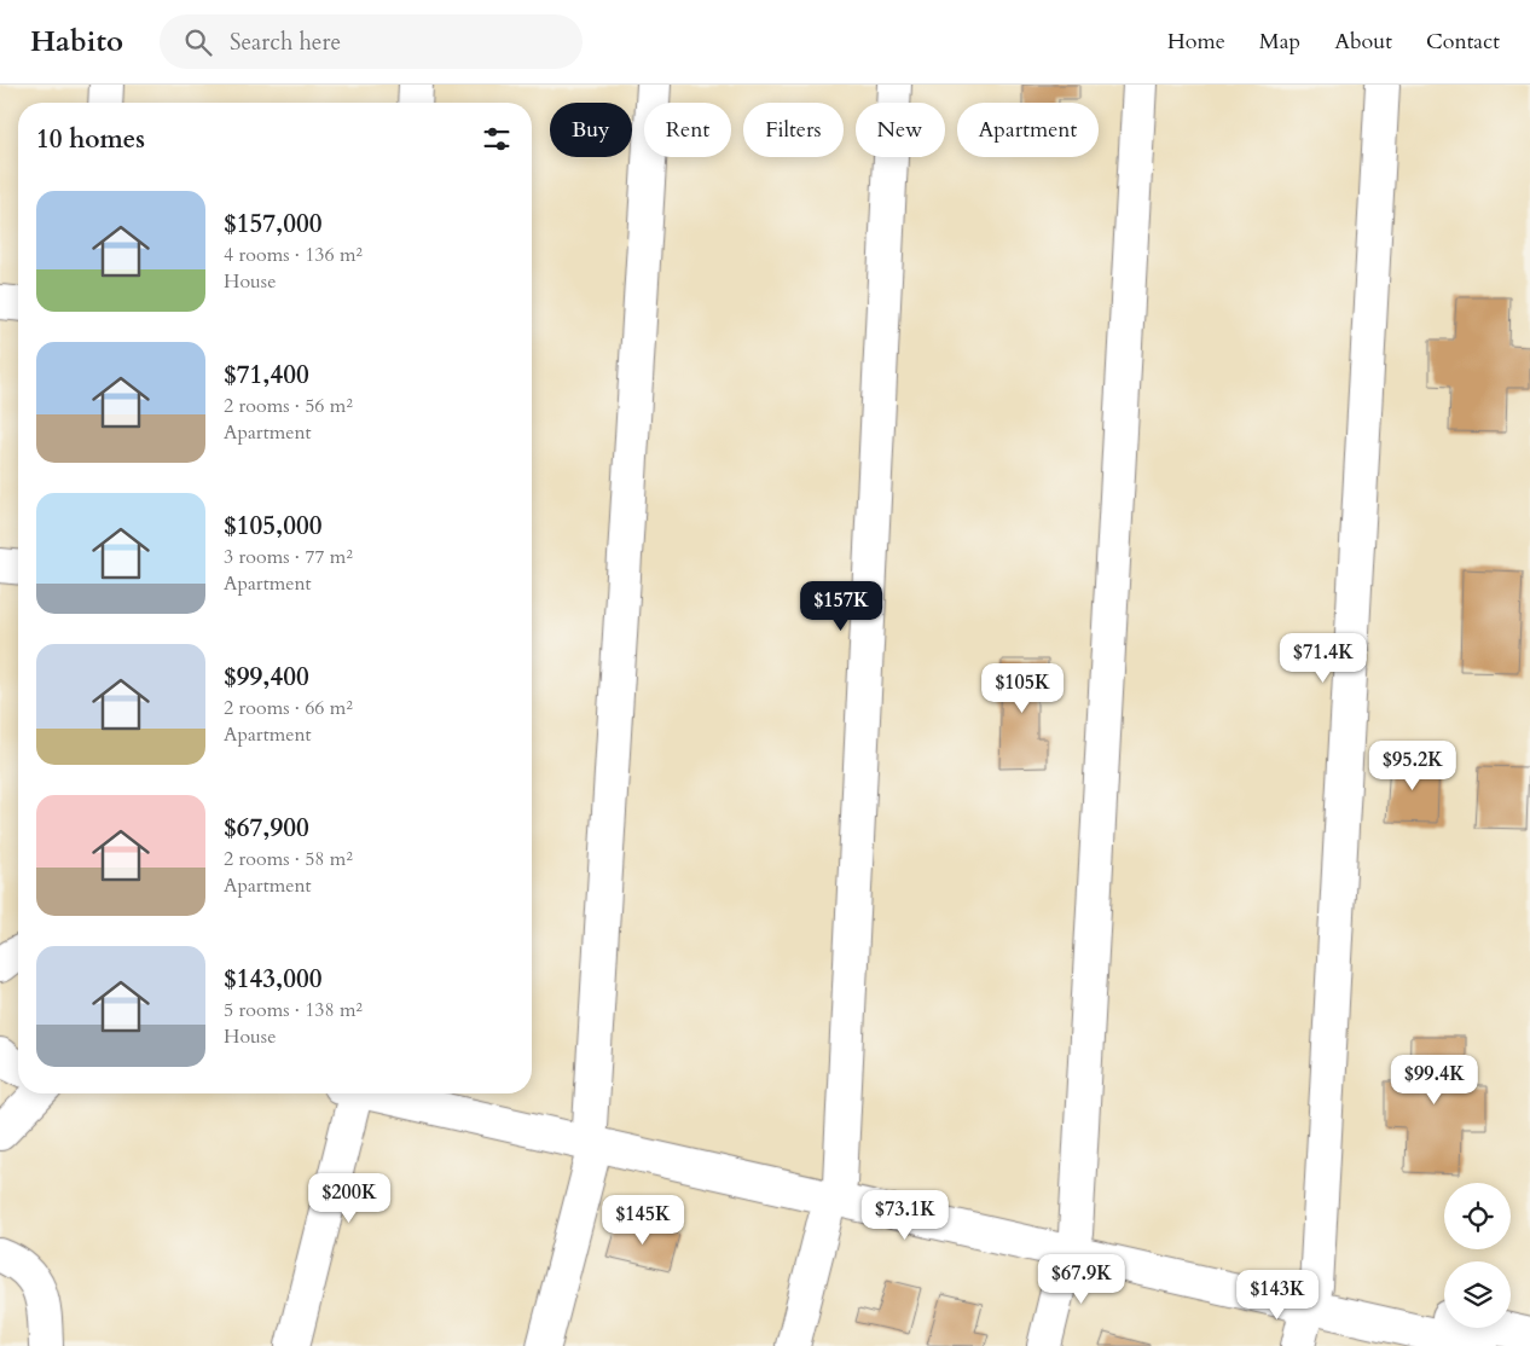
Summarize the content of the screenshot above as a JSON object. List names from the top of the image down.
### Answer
{
  "page": {
    "header": "Habito",
    "search": "Search here",
    "nav": [
      "Home",
      "Map",
      "About",
      "Contact"
    ],
    "chip": [
      "Buy",
      "Rent",
      "Filters",
      "New",
      "Apartment"
    ],
    "heading": "10 homes",
    "list": [
      {
        "name": "$157,000",
        "note": "4 rooms · 136 m² · House"
      },
      {
        "name": "$71,400",
        "note": "2 rooms · 56 m² · Apartment"
      },
      {
        "name": "$105,000",
        "note": "3 rooms · 77 m² · Apartment"
      },
      {
        "name": "$99,400",
        "note": "2 rooms · 66 m² · Apartment"
      },
      {
        "name": "$67,900",
        "note": "2 rooms · 58 m² · Apartment"
      },
      {
        "name": "$143,000",
        "note": "5 rooms · 138 m² · House"
      }
    ],
    "price": [
      "$157K",
      "$71.4K",
      "$105K",
      "$95.2K",
      "$99.4K",
      "$200K",
      "$73.1K",
      "$145K",
      "$67.9K",
      "$143K"
    ]
  }
}
